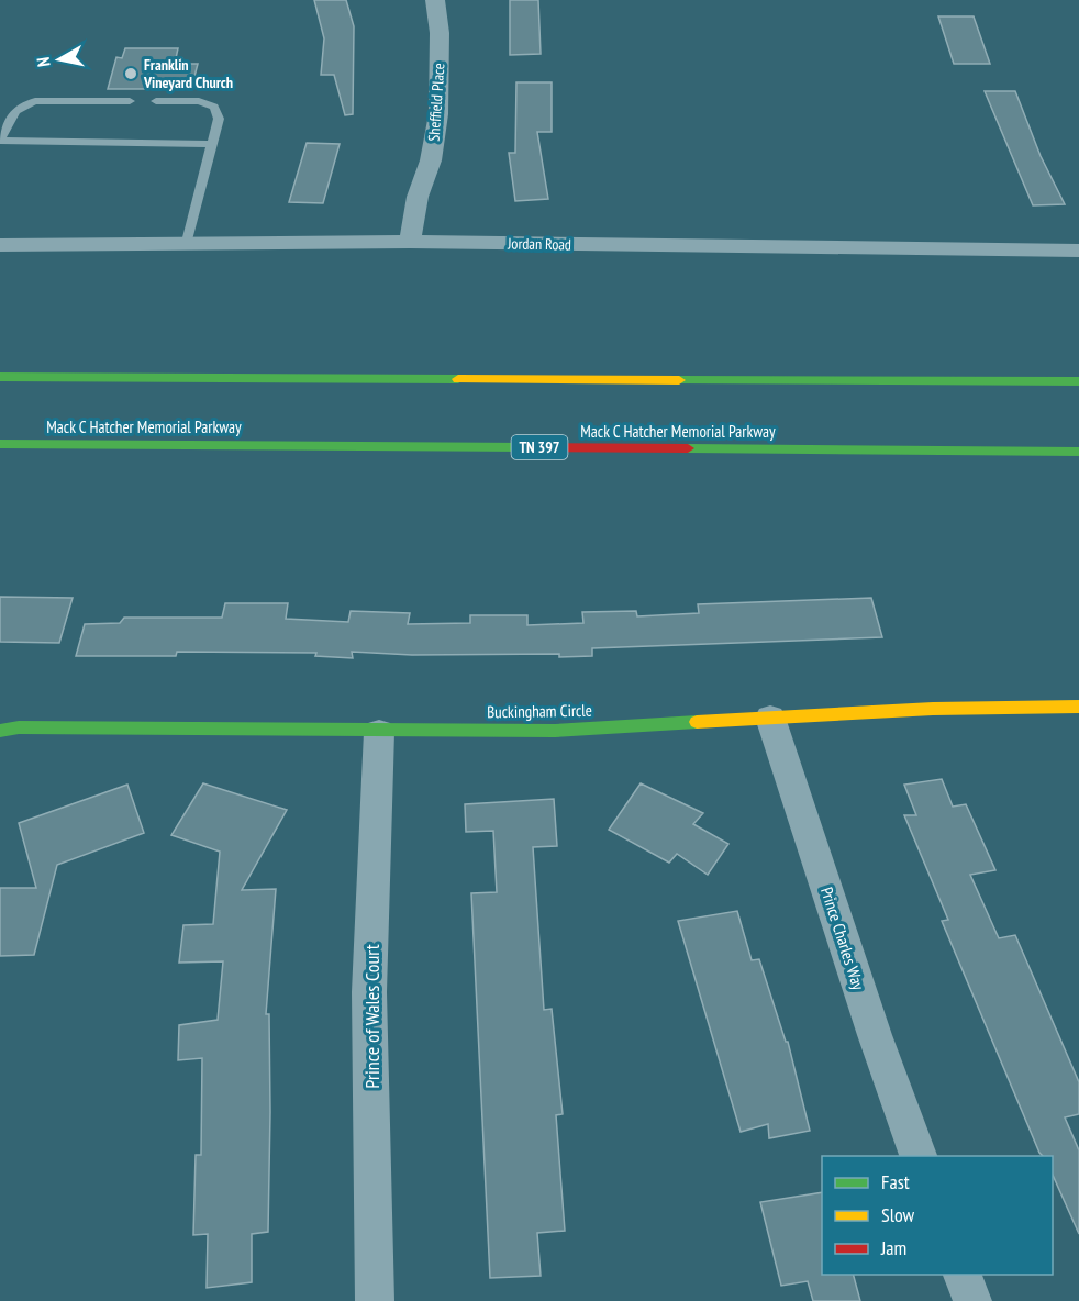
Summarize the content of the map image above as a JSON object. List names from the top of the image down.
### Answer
{
  "streets": {
    "main road": ["Mack C Hatcher Memorial Parkway", "TN 397", "Buckingham Circle"],
    "street": [
      "Sheffield Place",
      "Jordan Road",
      "Prince Charles Way",
      "Prince of Wales Court"
    ]
  },
  "crossings": [
    ["Sheffield Place", "Jordan Road"],
    ["Buckingham Circle", "Prince Charles Way"],
    ["Buckingham Circle", "Prince of Wales Court"]
  ],
  "places": ["Franklin Vineyard Church"],
  "legend": ["Fast", "Slow", "Jam"],
  "north": "left"
}
